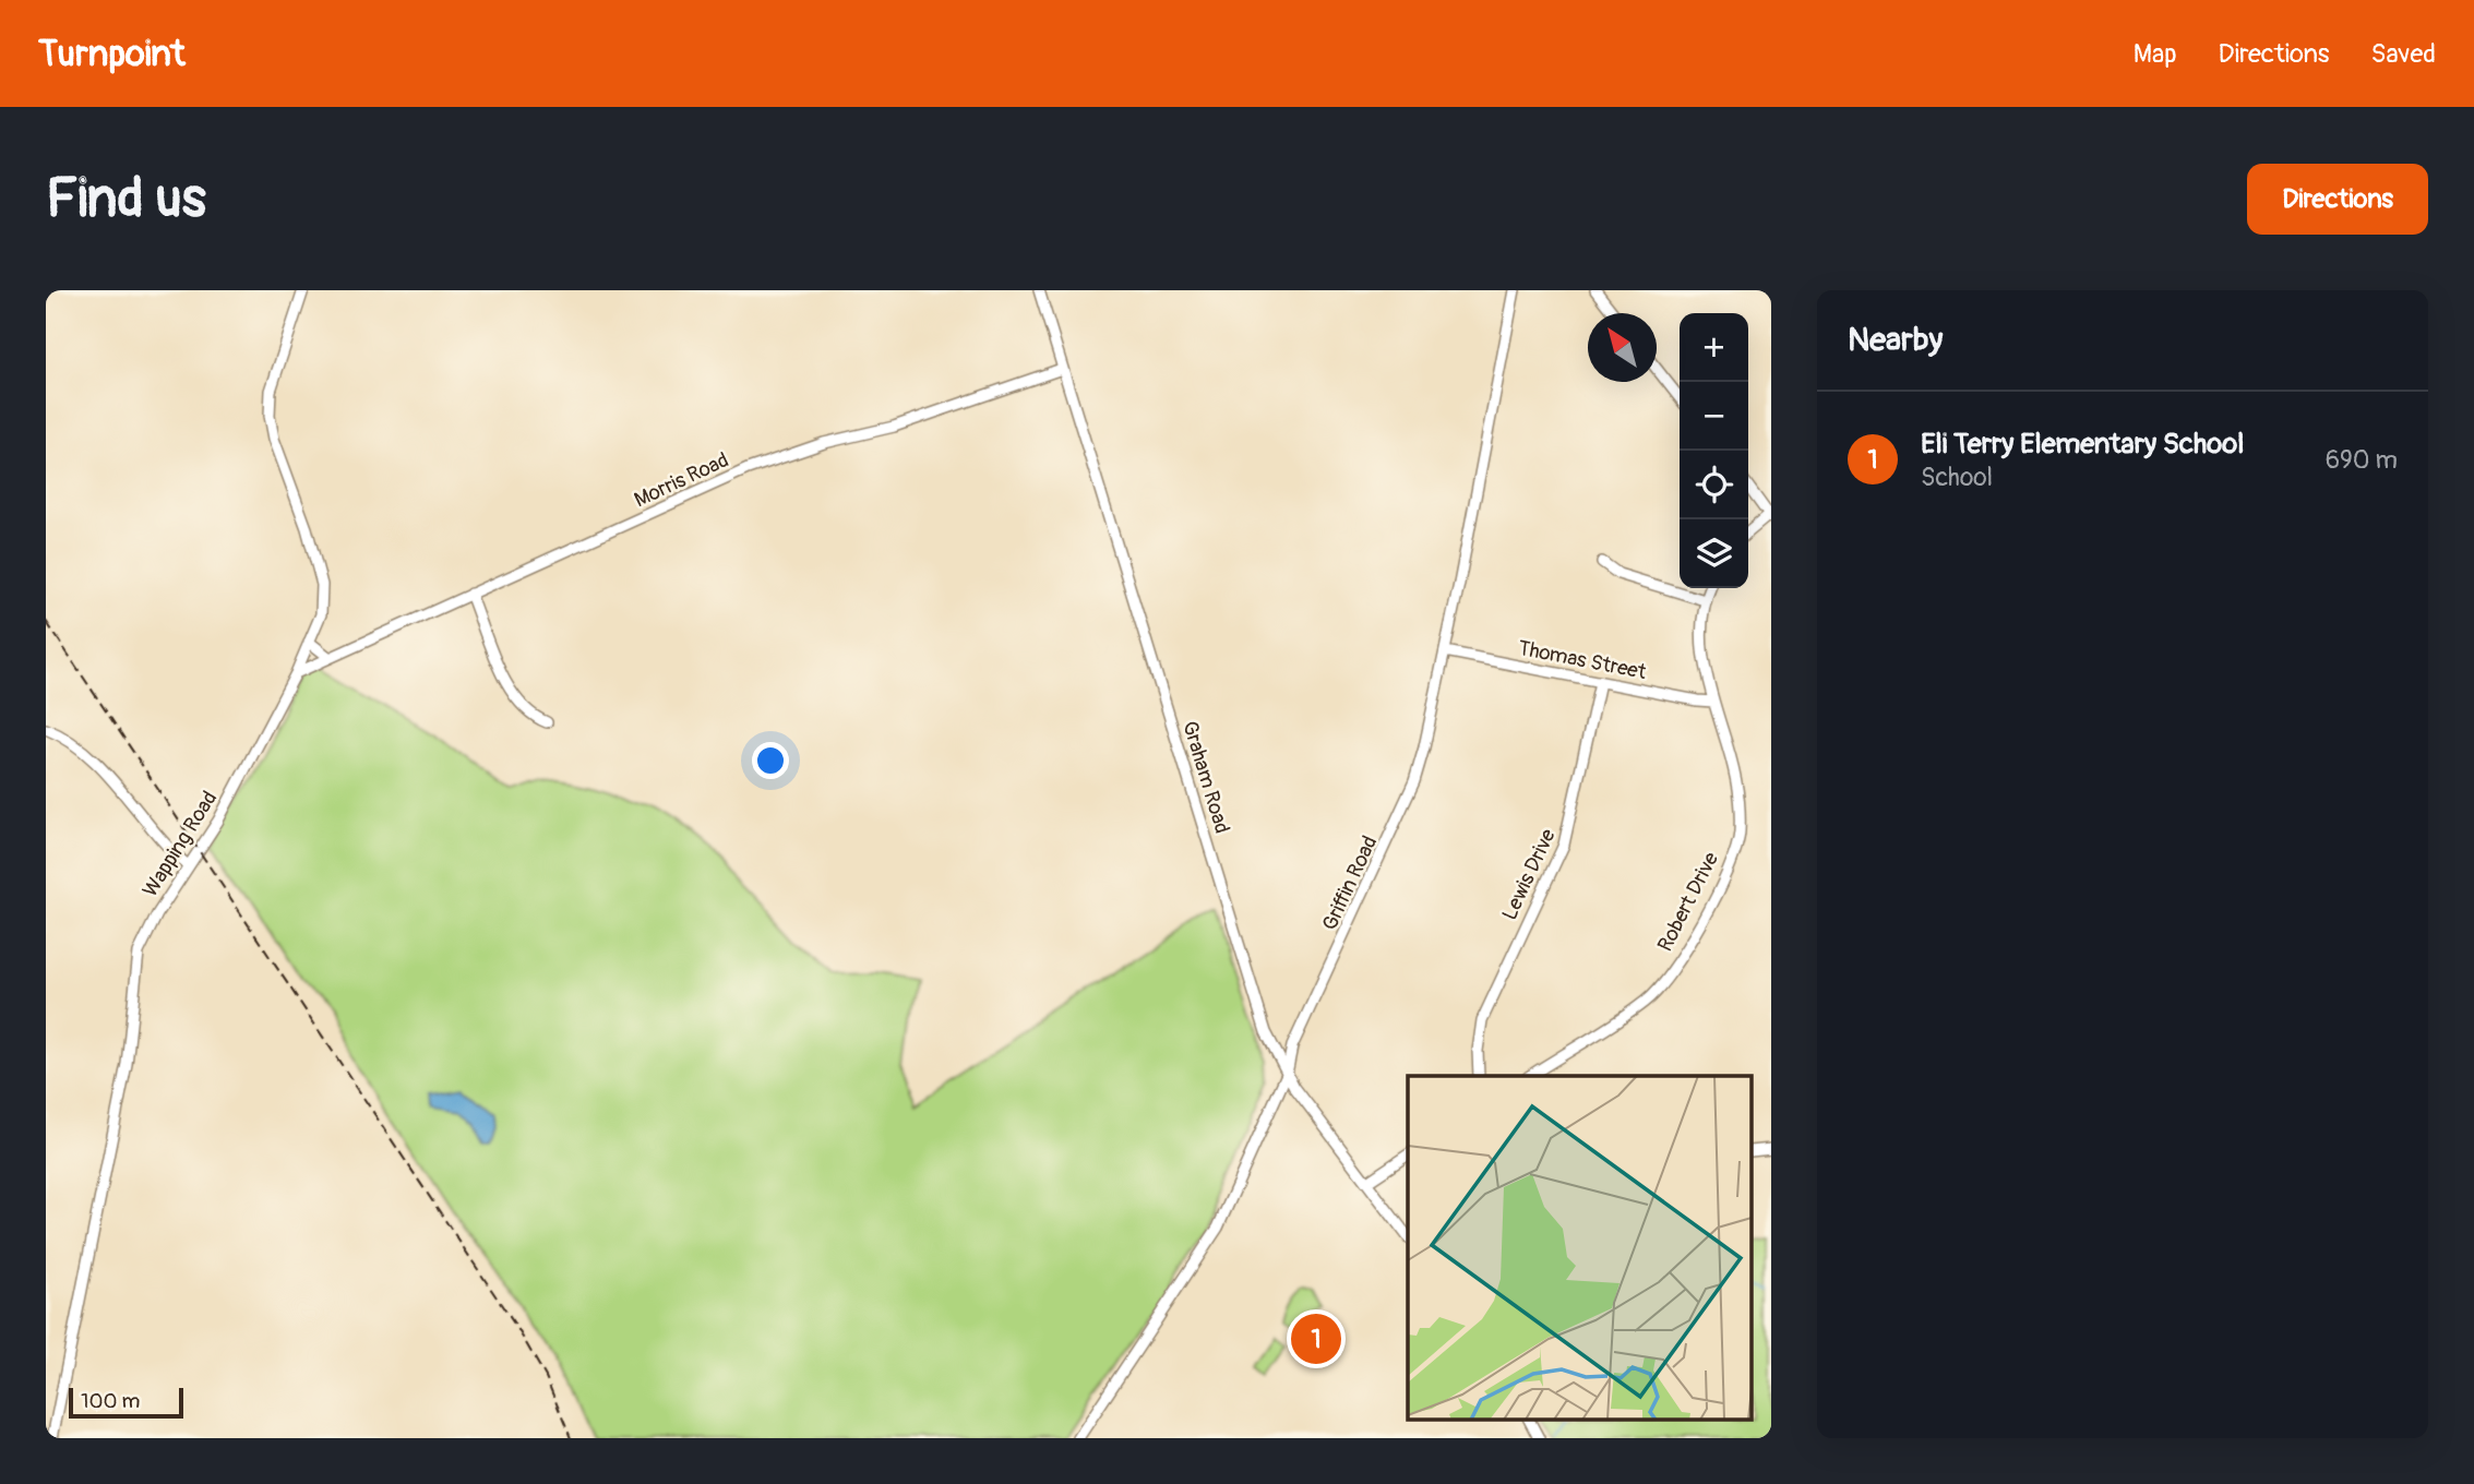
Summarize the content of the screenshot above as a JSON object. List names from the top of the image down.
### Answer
{
  "streets": {
    "street": [
      "Morris Road",
      "Thomas Street",
      "Graham Road",
      "Wapping Road",
      "Lewis Drive",
      "Griffin Road",
      "Robert Drive"
    ]
  },
  "crossings": [
    ["Morris Road", "Graham Road"],
    ["Morris Road", "Wapping Road"],
    ["Thomas Street", "Lewis Drive"],
    ["Thomas Street", "Griffin Road"],
    ["Thomas Street", "Robert Drive"],
    ["Graham Road", "Griffin Road"]
  ],
  "scale_bar": "100 m",
  "north": "top left",
  "page": {
    "header": "Turnpoint",
    "nav": ["Map", "Directions", "Saved"],
    "buttons": "Directions",
    "title": "Find us",
    "heading": "Nearby",
    "map_buttons": ["+", "−"],
    "list": [
      {
        "mark": "1",
        "name": "Eli Terry Elementary School",
        "note": "School",
        "value": "690 m"
      }
    ],
    "pins": "1",
    "scale": "100 m"
  }
}
